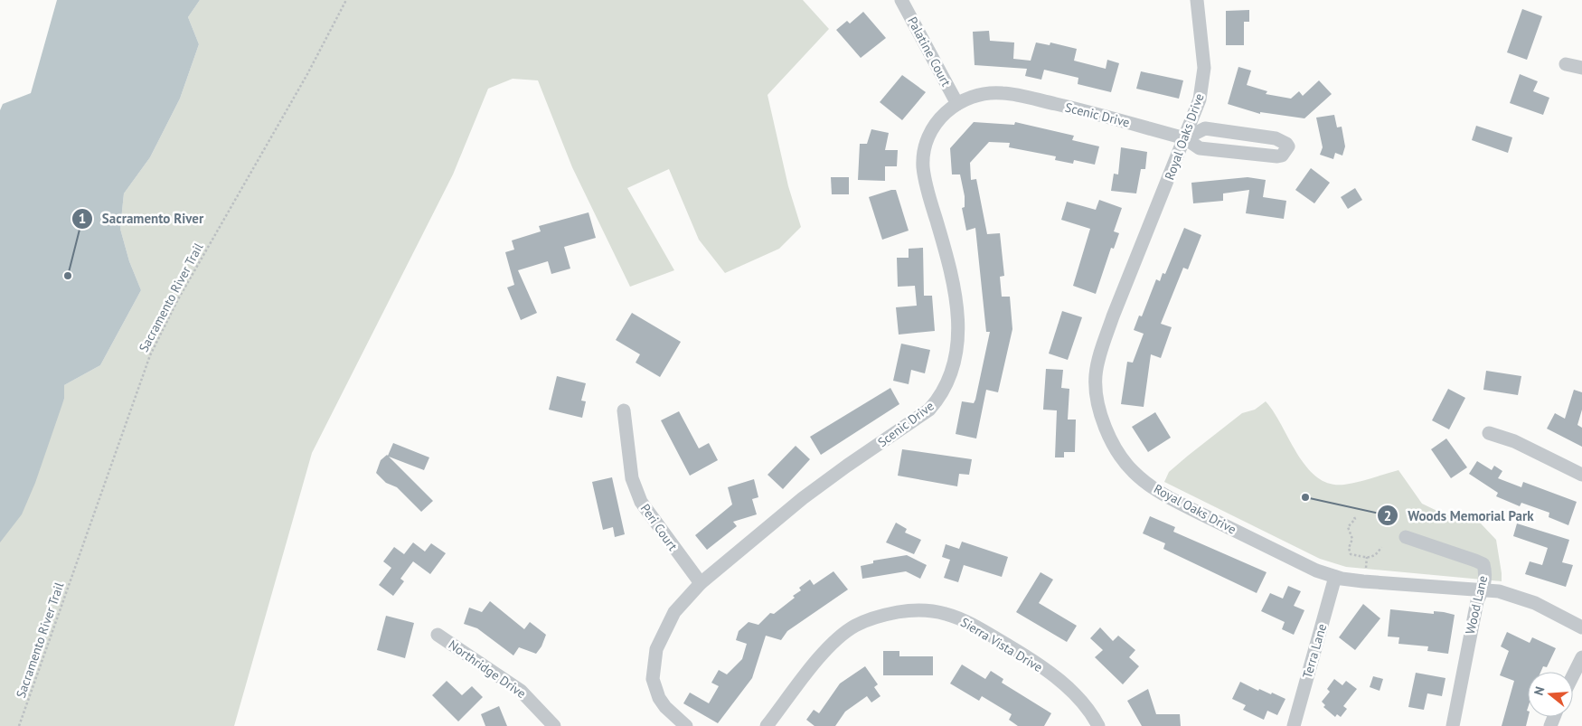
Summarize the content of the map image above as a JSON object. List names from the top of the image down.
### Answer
{
  "streets": {
    "street": [
      "Palatine Court",
      "Scenic Drive",
      "Royal Oaks Drive",
      "Peri Court",
      "Wood Lane",
      "Sierra Vista Drive",
      "Terra Lane",
      "Northridge Drive"
    ],
    "path": ["Sacramento River Trail"]
  },
  "crossings": [
    ["Palatine Court", "Scenic Drive"],
    ["Scenic Drive", "Royal Oaks Drive"],
    ["Scenic Drive", "Peri Court"],
    ["Royal Oaks Drive", "Wood Lane"],
    ["Royal Oaks Drive", "Terra Lane"]
  ],
  "places": ["Sacramento River", "Woods Memorial Park"],
  "north": "left"
}
